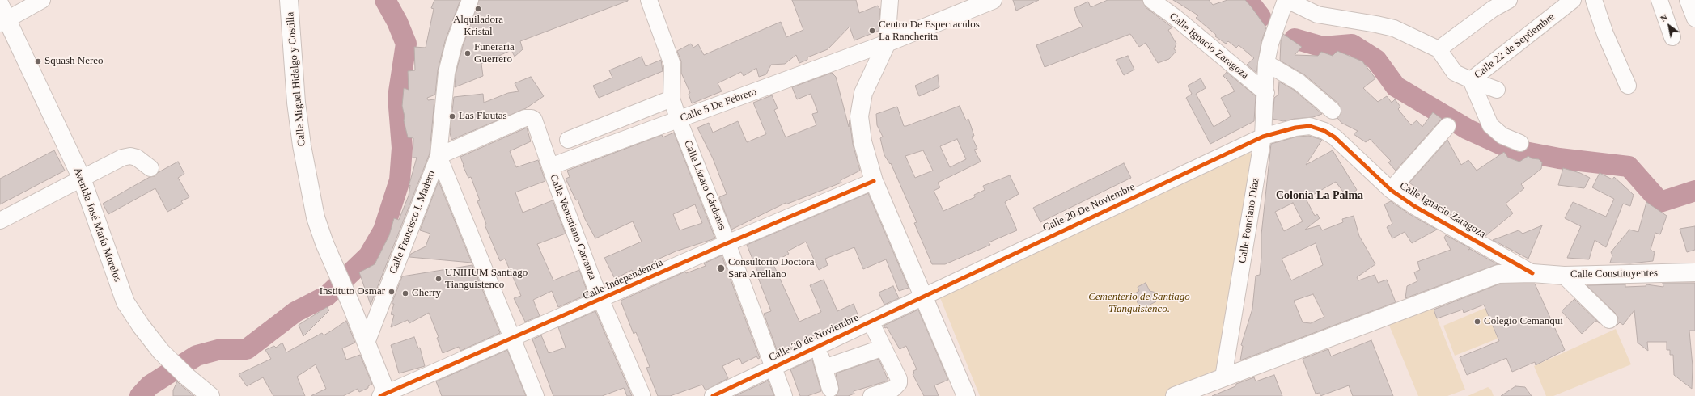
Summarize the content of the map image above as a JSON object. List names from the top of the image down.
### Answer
{
  "streets": {
    "main road": ["Calle Miguel Hidalgo y Costilla", "Avenida José María Morelos", "Calle Constituyentes"],
    "street": [
      "Calle Ignacio Zaragoza",
      "Calle 22 de Septiembre",
      "Calle 5 De Febrero",
      "Calle Lázaro Cárdenas",
      "Calle 20 De Noviembre",
      "Calle Ponciano Díaz",
      "Calle Francisco I. Madero",
      "Calle Venustiano Carranza",
      "Calle Independencia",
      "Calle 20 de Noviembre"
    ]
  },
  "crossings": [
    ["Calle Ignacio Zaragoza", "Calle 20 De Noviembre"],
    ["Calle Ignacio Zaragoza", "Calle Ponciano Díaz"],
    ["Calle Ignacio Zaragoza", "Calle Constituyentes"],
    ["Calle Miguel Hidalgo y Costilla", "Calle Francisco I. Madero"],
    ["Calle Miguel Hidalgo y Costilla", "Calle Independencia"],
    ["Calle 5 De Febrero", "Calle Lázaro Cárdenas"],
    ["Calle 5 De Febrero", "Calle Venustiano Carranza"],
    ["Calle Lázaro Cárdenas", "Calle Independencia"],
    ["Calle Lázaro Cárdenas", "Calle 20 de Noviembre"],
    ["Calle 20 De Noviembre", "Calle Ponciano Díaz"],
    ["Calle 20 De Noviembre", "Calle 20 de Noviembre"],
    ["Calle Ponciano Díaz", "Calle Constituyentes"],
    ["Calle Francisco I. Madero", "Calle Venustiano Carranza"],
    ["Calle Venustiano Carranza", "Calle Independencia"]
  ],
  "districts": ["Colonia La Palma"],
  "parks": ["Cementerio de Santiago Tianguistenco."],
  "places": [
    "Alquiladora Kristal",
    "Centro De Espectaculos La Rancherita",
    "Funeraria Guerrero",
    "Squash Nereo",
    "Las Flautas",
    "Consultorio Doctora Sara Arellano",
    "UNIHUM Santiago Tianguistenco",
    "Instituto Osmar",
    "Cherry",
    "Colegio Cemanqui"
  ],
  "north": "top left"
}
